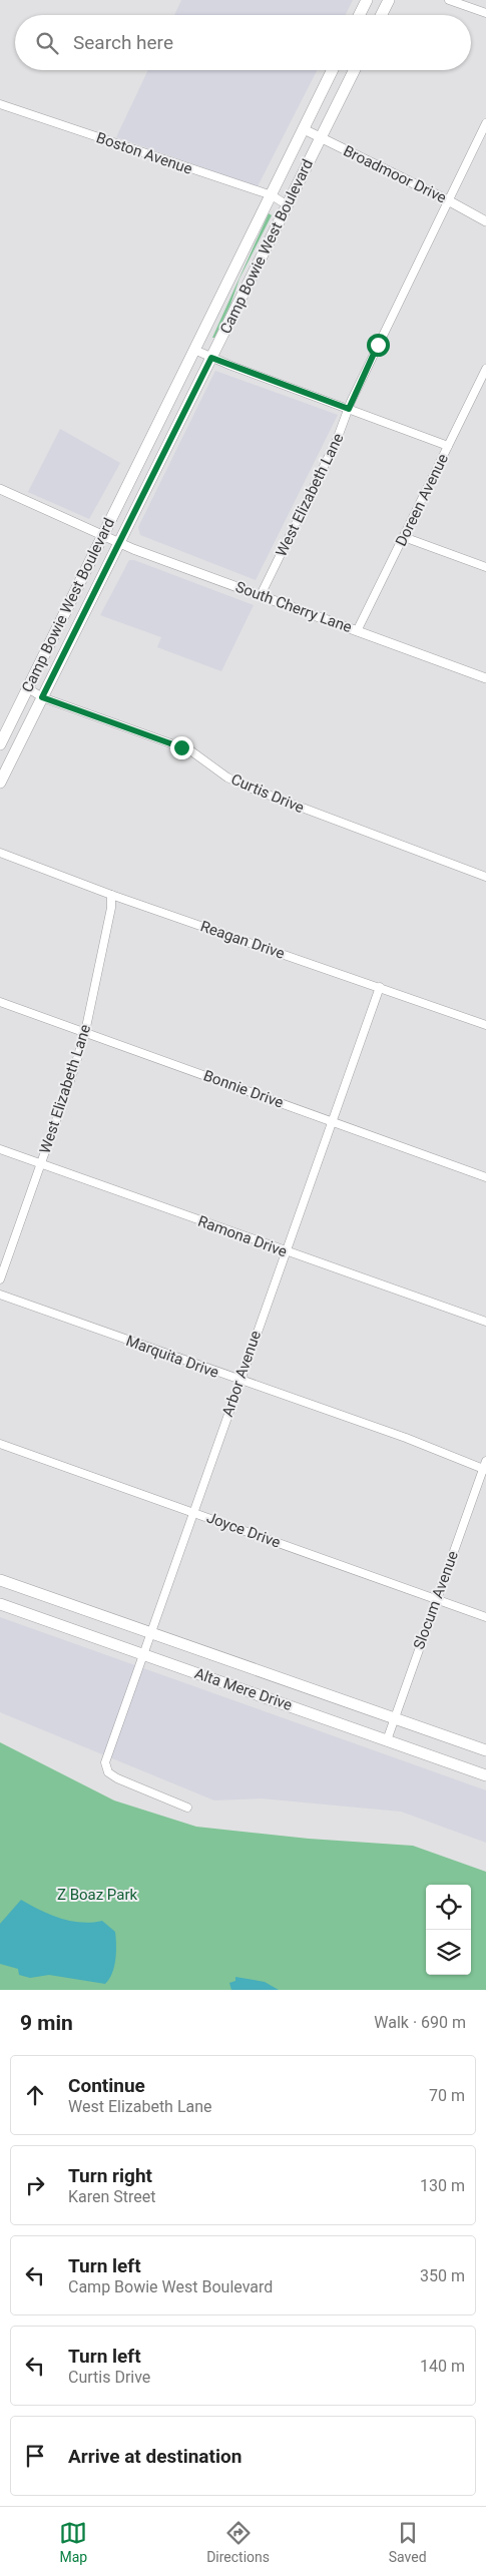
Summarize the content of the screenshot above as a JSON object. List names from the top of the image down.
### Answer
{
  "streets": {
    "main road": ["Camp Bowie West Boulevard", "Alta Mere Drive"],
    "street": [
      "Boston Avenue",
      "Broadmoor Drive",
      "West Elizabeth Lane",
      "Doreen Avenue",
      "South Cherry Lane",
      "Curtis Drive",
      "Reagan Drive",
      "Bonnie Drive",
      "Ramona Drive",
      "Marquita Drive",
      "Arbor Avenue",
      "Joyce Drive",
      "Slocum Avenue"
    ]
  },
  "crossings": [
    ["Boston Avenue", "Camp Bowie West Boulevard"],
    ["Broadmoor Drive", "Camp Bowie West Boulevard"],
    ["Broadmoor Drive", "West Elizabeth Lane"],
    ["Camp Bowie West Boulevard", "South Cherry Lane"],
    ["Camp Bowie West Boulevard", "Curtis Drive"],
    ["West Elizabeth Lane", "South Cherry Lane"],
    ["West Elizabeth Lane", "Reagan Drive"],
    ["West Elizabeth Lane", "Bonnie Drive"],
    ["West Elizabeth Lane", "Ramona Drive"],
    ["Doreen Avenue", "South Cherry Lane"],
    ["Reagan Drive", "Arbor Avenue"],
    ["Bonnie Drive", "Arbor Avenue"],
    ["Ramona Drive", "Arbor Avenue"],
    ["Marquita Drive", "Arbor Avenue"],
    ["Marquita Drive", "Slocum Avenue"],
    ["Arbor Avenue", "Joyce Drive"],
    ["Arbor Avenue", "Alta Mere Drive"],
    ["Joyce Drive", "Slocum Avenue"],
    ["Slocum Avenue", "Alta Mere Drive"]
  ],
  "parks": ["Z Boaz Park"],
  "page": {
    "search": "Search here",
    "heading": ["9 min", "Walk · 690 m"],
    "list": [
      ["Continue", "West Elizabeth Lane", "70 m"],
      ["Turn right", "Karen Street", "130 m"],
      ["Turn left", "Camp Bowie West Boulevard", "350 m"],
      ["Turn left", "Curtis Drive", "140 m"],
      "Arrive at destination"
    ],
    "nav": ["Map", "Directions", "Saved"]
  }
}
